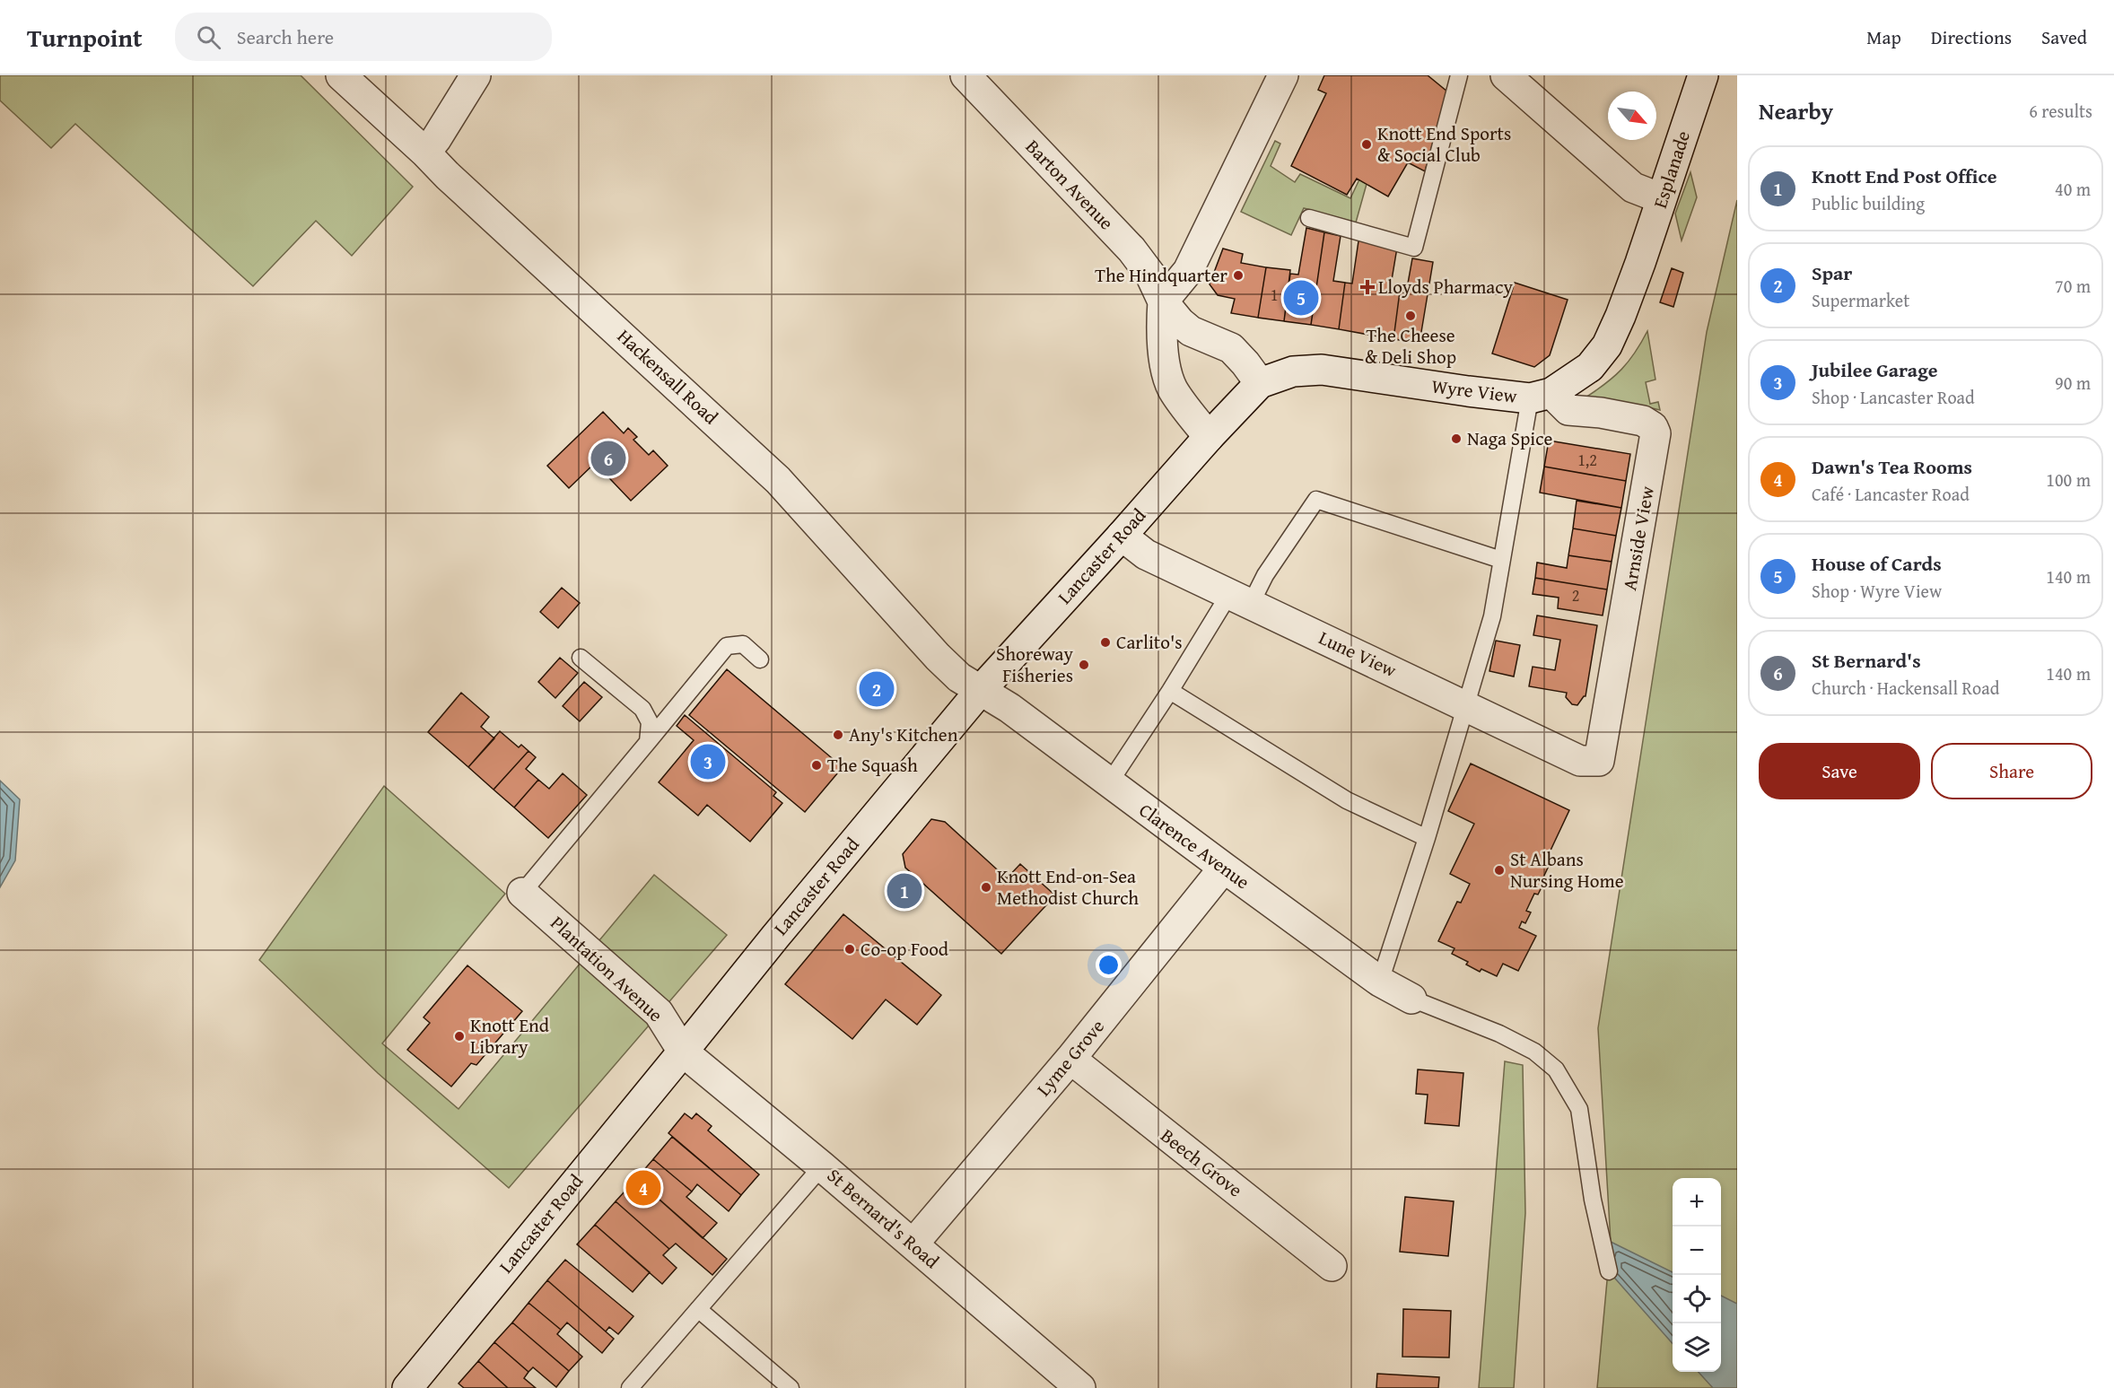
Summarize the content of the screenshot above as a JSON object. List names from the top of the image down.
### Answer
{
  "streets": {
    "street": [
      "Esplanade",
      "Barton Avenue",
      "Hackensall Road",
      "Wyre View",
      "Arnside View",
      "Lancaster Road",
      "Lune View",
      "Clarence Avenue",
      "Plantation Avenue",
      "Lyme Grove",
      "Beech Grove",
      "St Bernard's Road"
    ]
  },
  "crossings": [
    ["Esplanade", "Wyre View"],
    ["Esplanade", "Arnside View"],
    ["Hackensall Road", "Lancaster Road"],
    ["Hackensall Road", "Clarence Avenue"],
    ["Wyre View", "Arnside View"],
    ["Wyre View", "Lancaster Road"],
    ["Arnside View", "Lune View"],
    ["Lancaster Road", "Lune View"],
    ["Lancaster Road", "Clarence Avenue"],
    ["Lancaster Road", "Plantation Avenue"],
    ["Lancaster Road", "St Bernard's Road"],
    ["Clarence Avenue", "Lyme Grove"],
    ["Plantation Avenue", "St Bernard's Road"],
    ["Lyme Grove", "Beech Grove"],
    ["Lyme Grove", "St Bernard's Road"]
  ],
  "places": {
    "other": [
      "Knott End Sports & Social Club",
      "The Hindquarter",
      "The Cheese & Deli Shop",
      "Naga Spice",
      "Carlito's",
      "Shoreway Fisheries",
      "Any's Kitchen",
      "The Squash",
      "St Albans Nursing Home",
      "Knott End-on-Sea Methodist Church",
      "Co-op Food",
      "Knott End Library"
    ],
    "health": ["Lloyds Pharmacy"]
  },
  "house_numbers": ["1", "1,2", "2"],
  "north": "bottom right",
  "page": {
    "header": "Turnpoint",
    "search": "Search here",
    "nav": ["Map", "Directions", "Saved"],
    "heading": ["Nearby", "6 results"],
    "list": [
      {
        "mark": "1",
        "name": "Knott End Post Office",
        "note": "Public building",
        "value": "40 m"
      },
      {
        "mark": "2",
        "name": "Spar",
        "note": "Supermarket",
        "value": "70 m"
      },
      {
        "mark": "3",
        "name": "Jubilee Garage",
        "note": "Shop · Lancaster Road",
        "value": "90 m"
      },
      {
        "mark": "4",
        "name": "Dawn's Tea Rooms",
        "note": "Café · Lancaster Road",
        "value": "100 m"
      },
      {
        "mark": "5",
        "name": "House of Cards",
        "note": "Shop · Wyre View",
        "value": "140 m"
      },
      {
        "mark": "6",
        "name": "St Bernard's",
        "note": "Church · Hackensall Road",
        "value": "140 m"
      }
    ],
    "pins": [
      "5",
      "6",
      "2",
      "3",
      "1",
      "4"
    ],
    "buttons": ["Save", "Share"],
    "map_buttons": ["+", "−"]
  }
}
